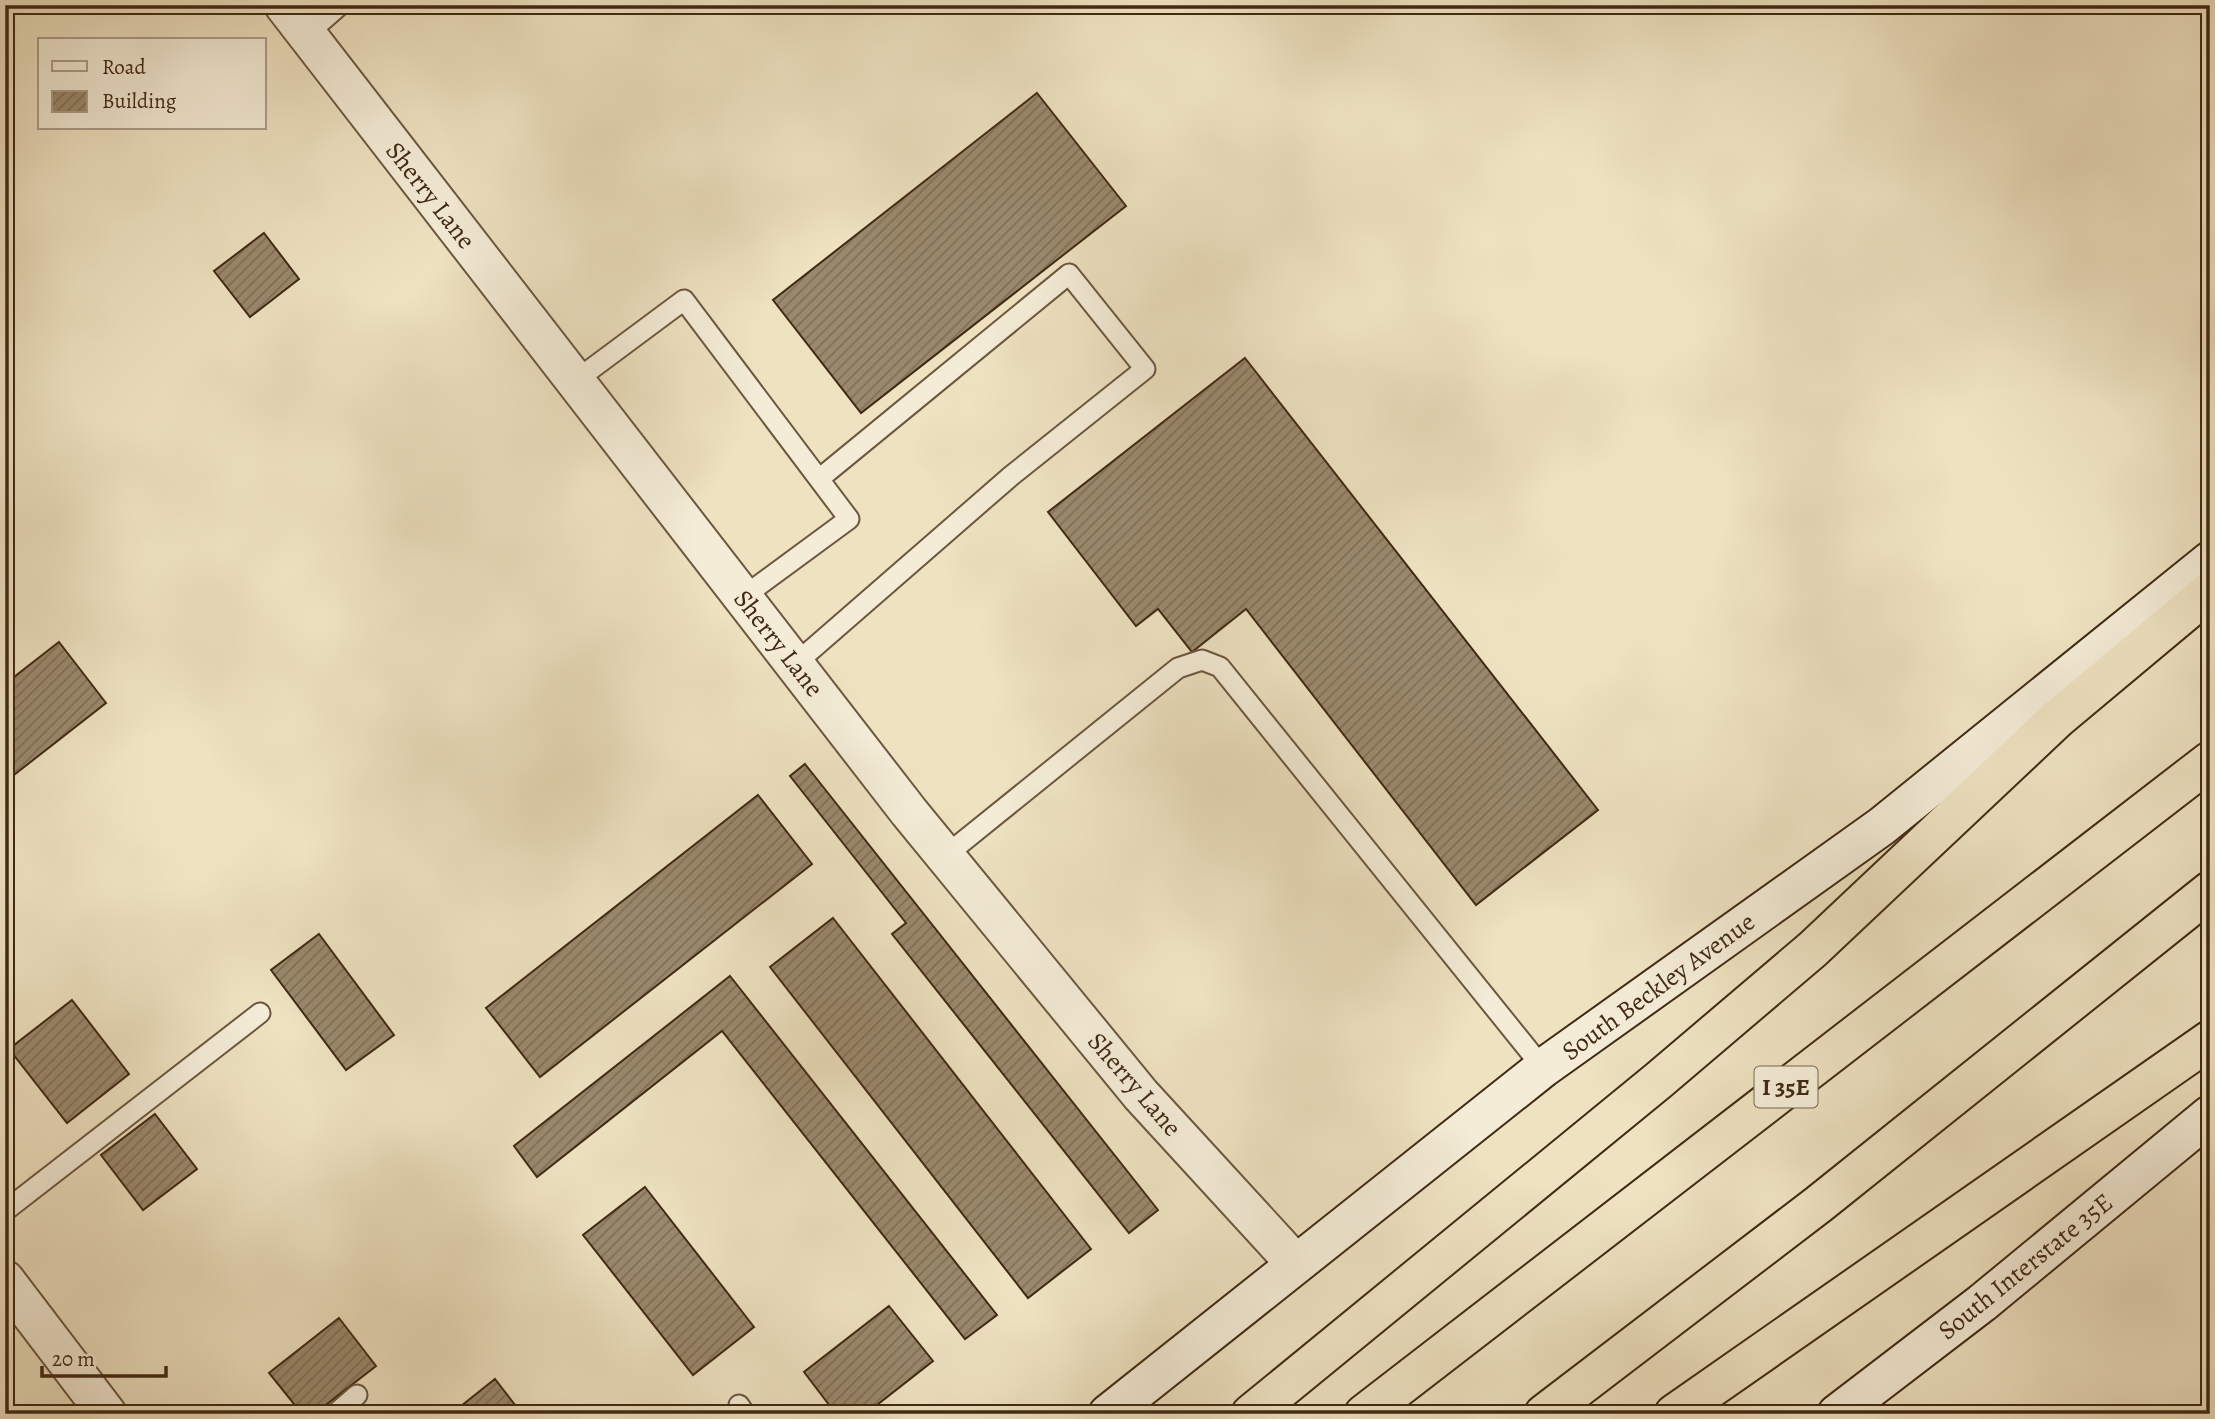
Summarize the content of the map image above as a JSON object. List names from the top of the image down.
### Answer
{
  "streets": {
    "highway": ["I 35E"],
    "main road": ["Sherry Lane", "South Beckley Avenue", "South Interstate 35E"]
  },
  "crossings": [
    ["Sherry Lane", "South Beckley Avenue"]
  ],
  "legend": ["Road", "Building"],
  "scale_bar": "20 m"
}
